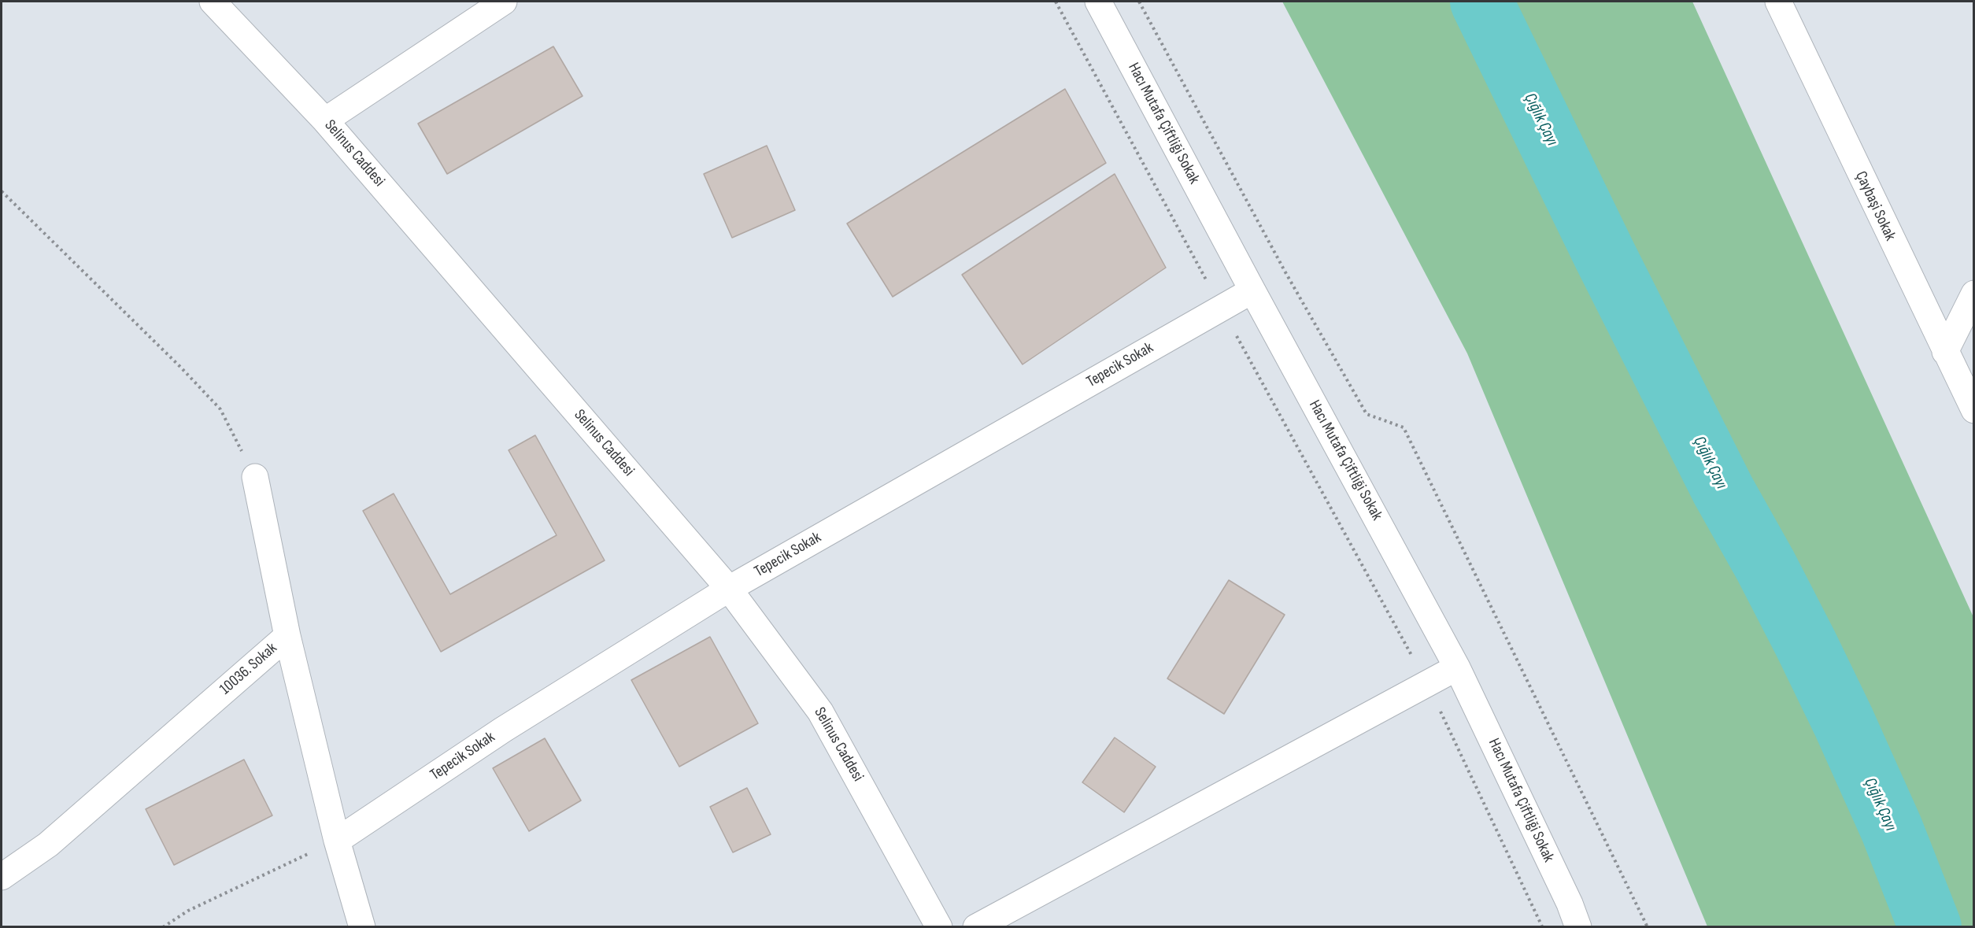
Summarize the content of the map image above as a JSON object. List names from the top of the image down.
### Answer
{
  "streets": {
    "street": [
      "Hacı Mutafa Çiftliği Sokak",
      "Selinus Caddesi",
      "Çaybaşi Sokak",
      "Tepecik Sokak",
      "10036. Sokak"
    ]
  },
  "crossings": [
    ["Hacı Mutafa Çiftliği Sokak", "Tepecik Sokak"],
    ["Selinus Caddesi", "Tepecik Sokak"],
    ["Tepecik Sokak", "10036. Sokak"]
  ],
  "water": ["Çığlık Çayı"]
}
